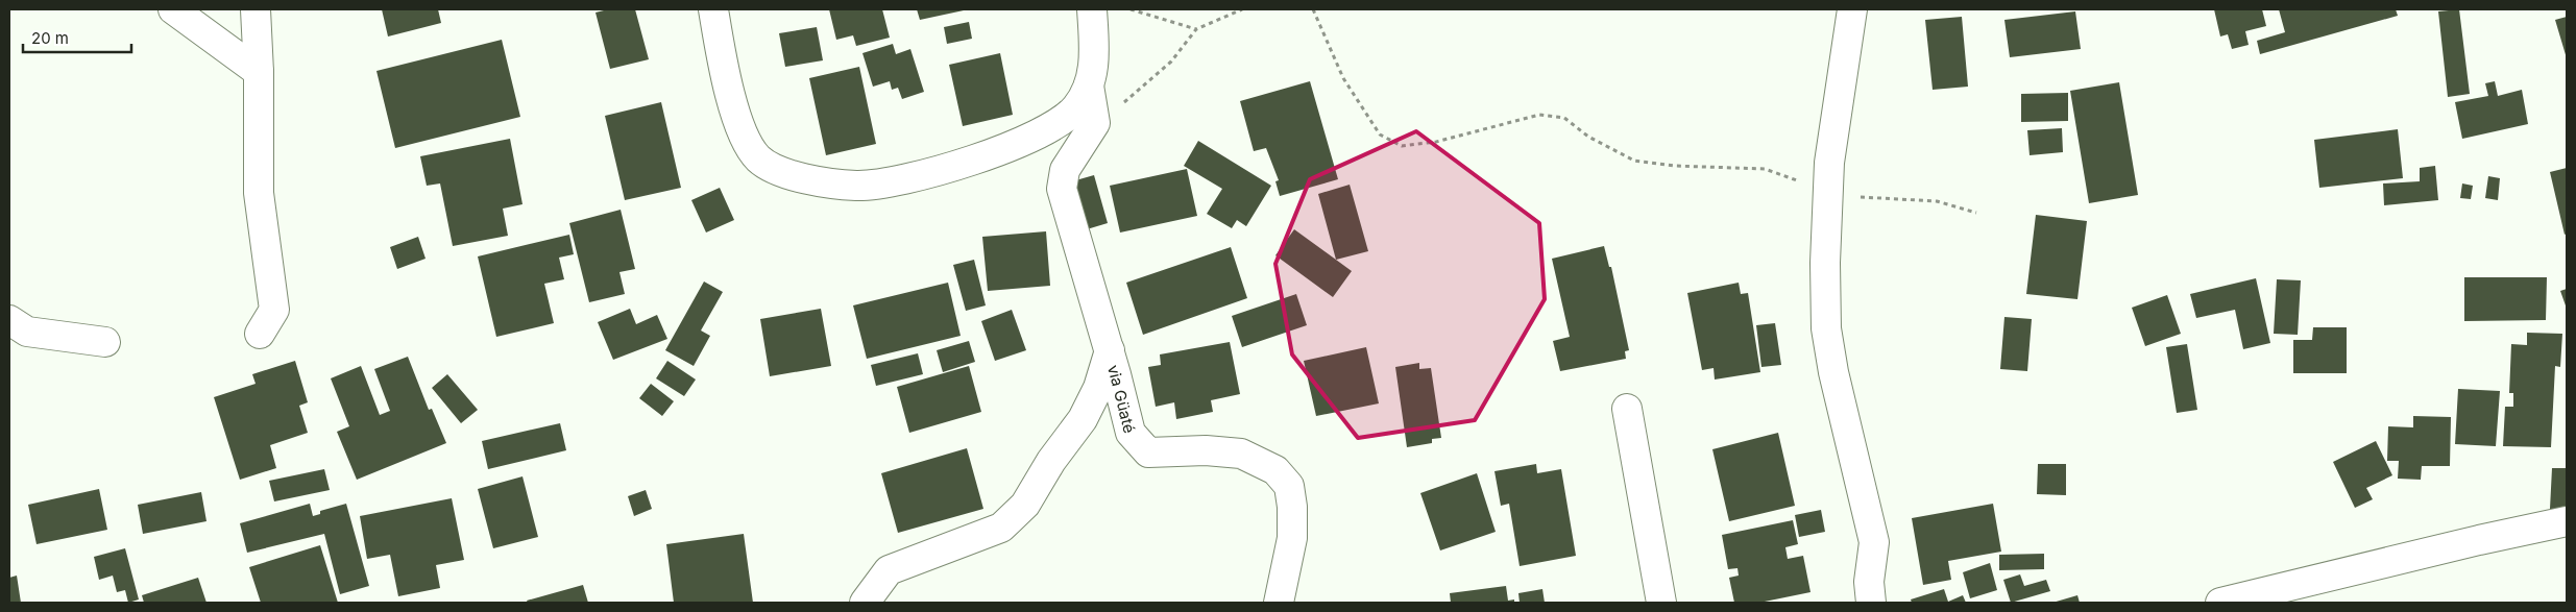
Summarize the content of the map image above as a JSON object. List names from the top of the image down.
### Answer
{
  "streets": {
    "street": ["via Güaté"]
  },
  "scale_bar": "20 m"
}
